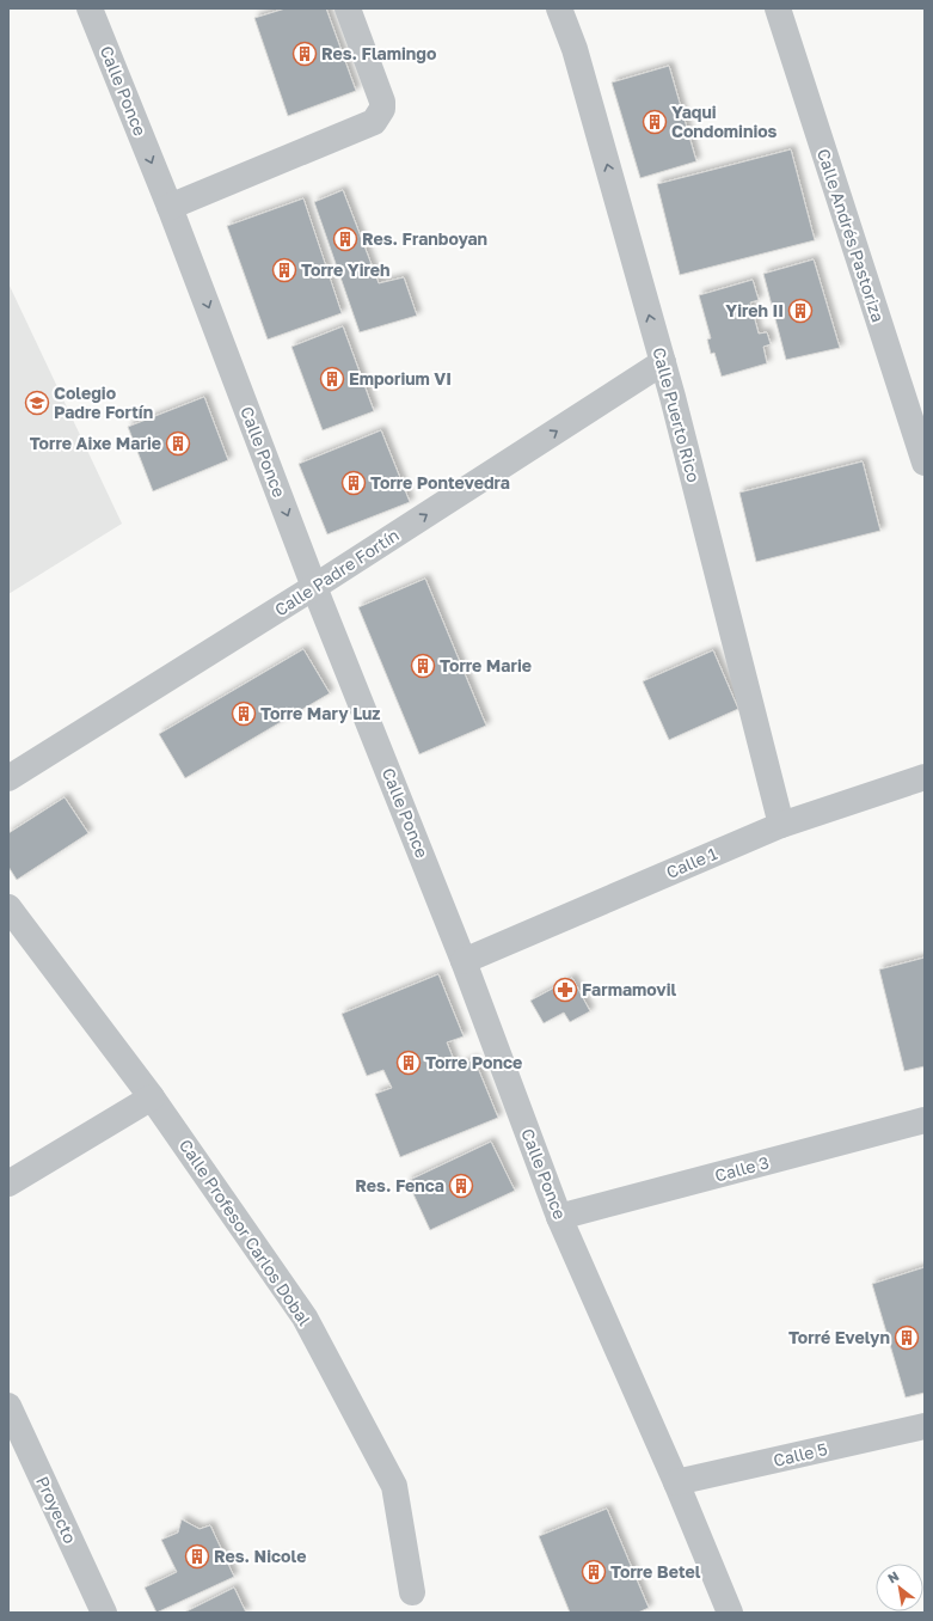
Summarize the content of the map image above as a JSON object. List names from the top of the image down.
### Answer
{
  "streets": {
    "street": [
      "Calle Ponce",
      "Calle Andrés Pastoriza",
      "Calle Puerto Rico",
      "Calle Padre Fortín",
      "Calle 1",
      "Calle 3",
      "Calle Profesor Carlos Dobal",
      "Calle 5",
      "Proyecto"
    ]
  },
  "crossings": [
    ["Calle Ponce", "Calle Padre Fortín"],
    ["Calle Ponce", "Calle 1"],
    ["Calle Ponce", "Calle 3"],
    ["Calle Ponce", "Calle 5"],
    ["Calle Puerto Rico", "Calle Padre Fortín"],
    ["Calle Puerto Rico", "Calle 1"]
  ],
  "one_way": ["Calle Ponce", "Calle Puerto Rico", "Calle Padre Fortín"],
  "places": {
    "building": [
      "Res. Flamingo",
      "Yaqui Condominios",
      "Res. Franboyan",
      "Torre Yireh",
      "Yireh II",
      "Emporium VI",
      "Torre Aixe Marie",
      "Torre Pontevedra",
      "Torre Marie",
      "Torre Mary Luz",
      "Torre Ponce",
      "Res. Fenca",
      "Torré Evelyn",
      "Res. Nicole",
      "Torre Betel"
    ],
    "school or university": ["Colegio Padre Fortín"],
    "pharmacy": ["Farmamovil"]
  },
  "north": "top left"
}
